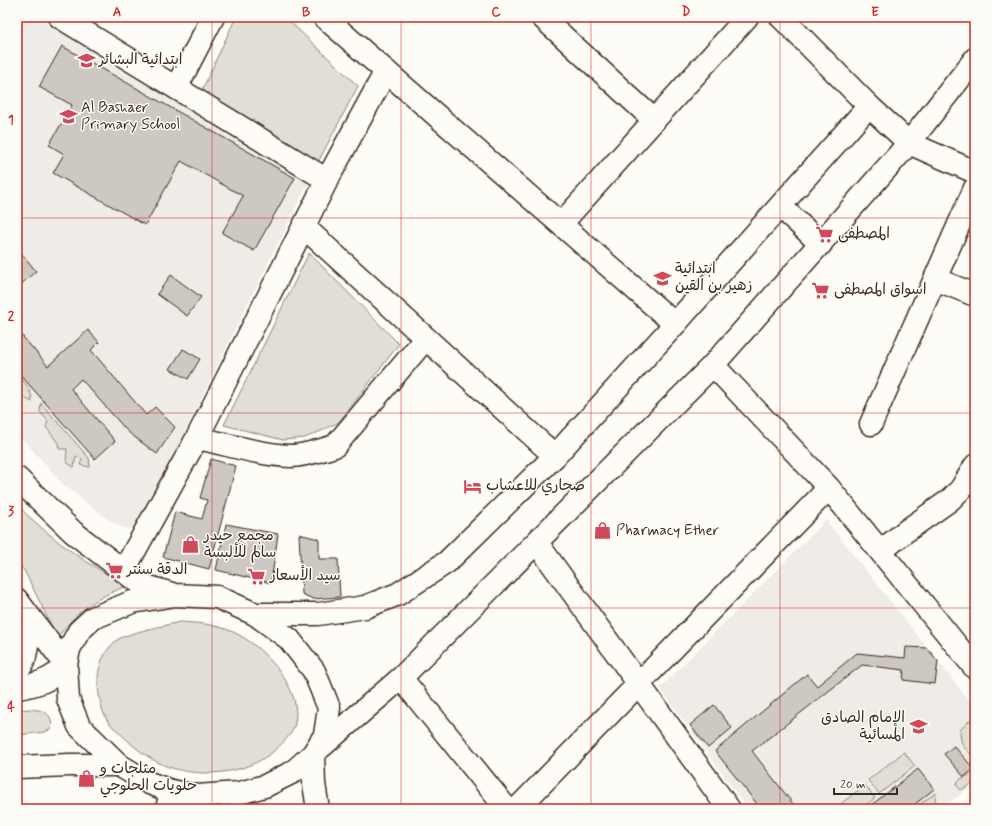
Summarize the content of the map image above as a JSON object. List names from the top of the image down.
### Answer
{
  "places": {
    "school or university": [
      "ابتدائية البشائر",
      "Al Bashaer Primary School",
      "ابتدائية زهير بن القين",
      "الإمام الصادق المسائية"
    ],
    "supermarket": [
      "المصطفى",
      "اسواق المصطفى",
      "الدقة سنتر",
      "سيد الأسعار"
    ],
    "hotel": ["صحاري للاعشاب"],
    "shop": ["Pharmacy Ether", "مجمع حيدر سالم للألبسة", "مثلجات و حلويات الحلوجي"]
  },
  "scale_bar": "20 m",
  "grid": {
    "columns": [
      "A",
      "B",
      "C",
      "D",
      "E"
    ],
    "rows": [
      "1",
      "2",
      "3",
      "4"
    ]
  }
}
